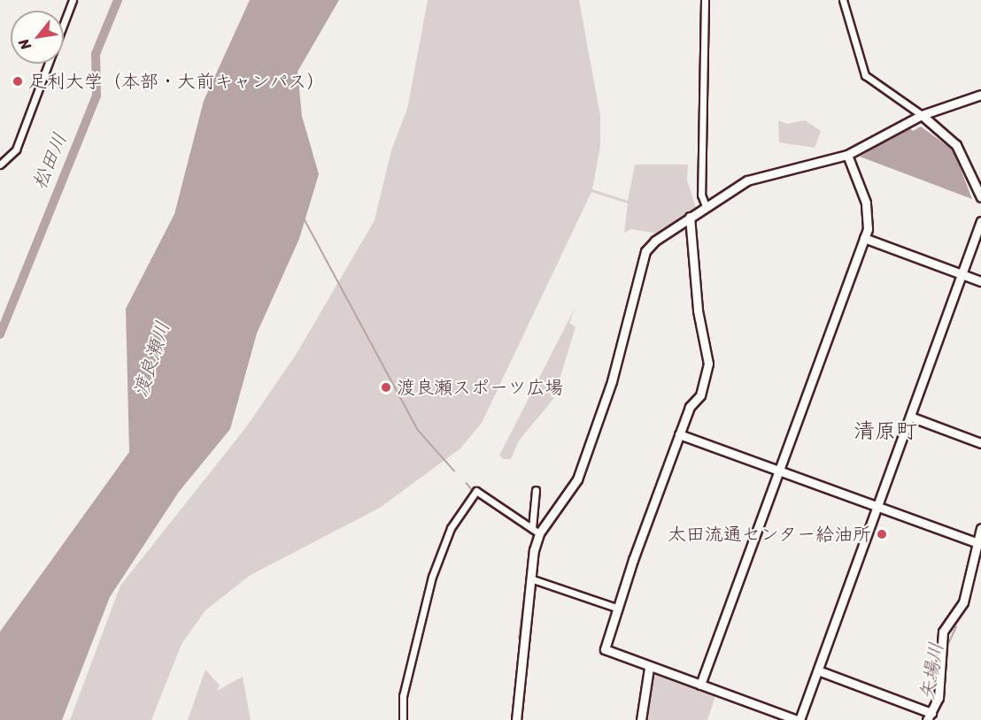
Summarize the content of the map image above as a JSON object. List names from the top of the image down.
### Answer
{
  "districts": ["清原町"],
  "water": ["松田川", "渡良瀬川", "矢場川"],
  "places": ["足利大学（本部・大前キャンパス）", "渡良瀬スポーツ広場", "太田流通センター給油所"],
  "north": "bottom left"
}
